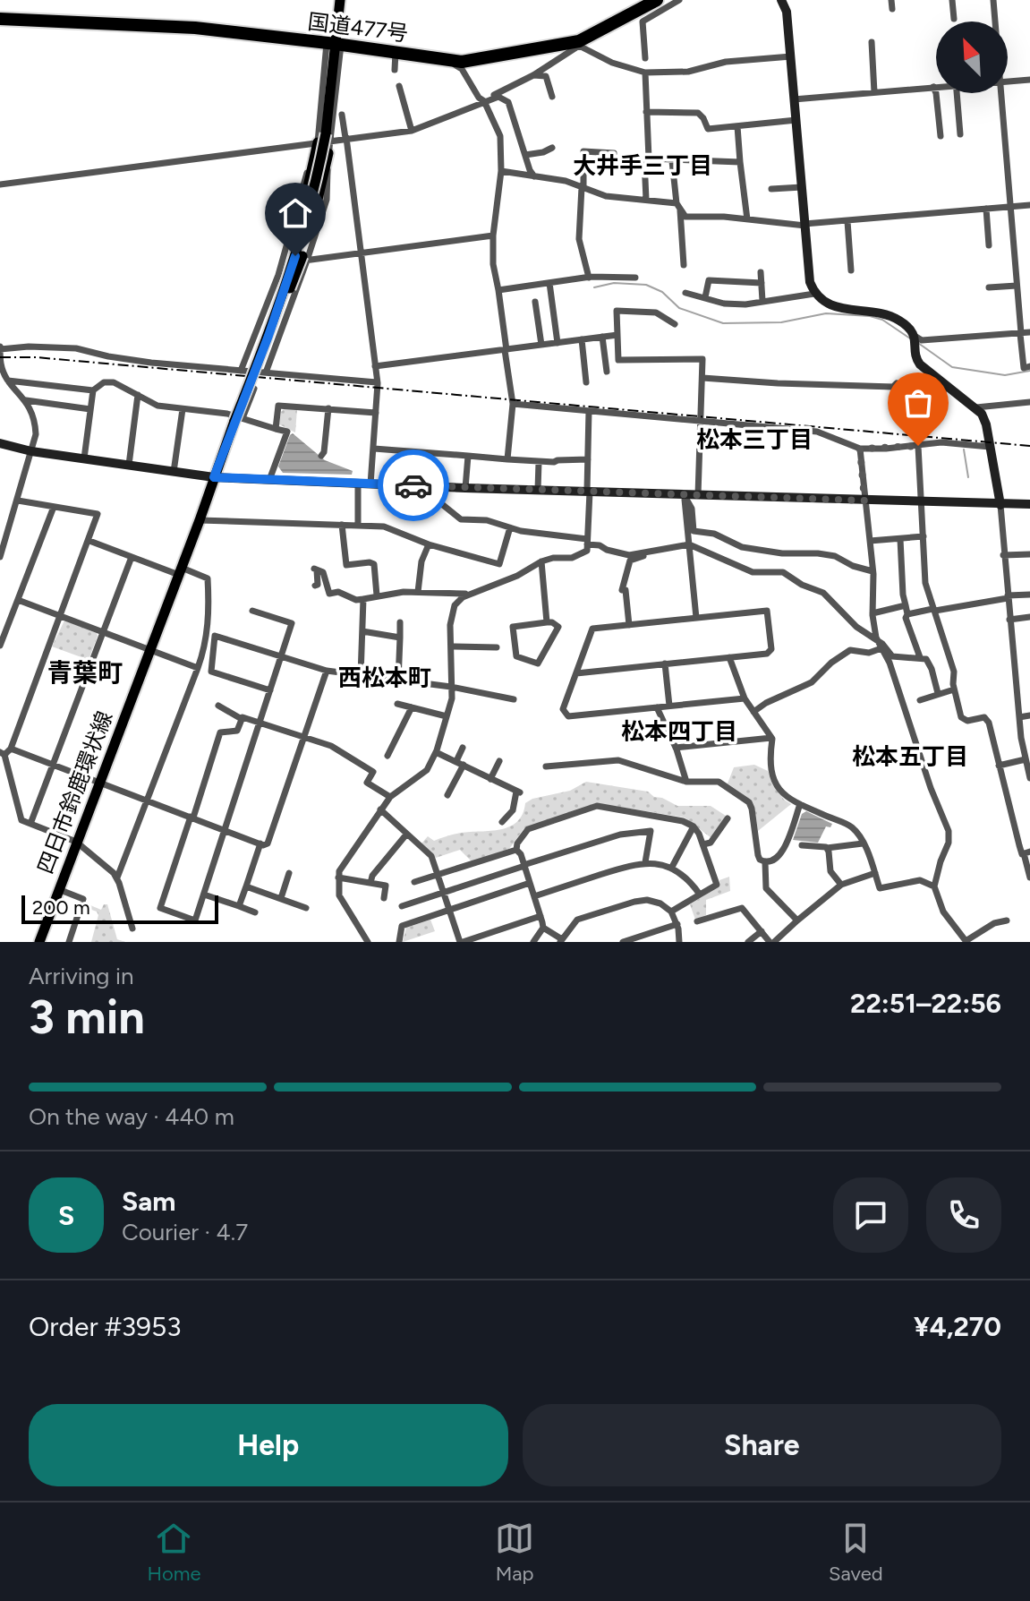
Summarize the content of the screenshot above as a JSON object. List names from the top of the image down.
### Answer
{
  "streets": {
    "highway": ["国道477号"],
    "main road": ["四日市鈴鹿環状線"]
  },
  "crossings": [
    ["国道477号", "四日市鈴鹿環状線"]
  ],
  "districts": [
    "大井手三丁目",
    "松本三丁目",
    "青葉町",
    "西松本町",
    "松本四丁目",
    "松本五丁目"
  ],
  "scale_bar": "200 m",
  "north": "top left",
  "page": {
    "scale": "200 m",
    "heading": ["3 min", "Arriving in", "22:51–22:56"],
    "panel": [
      "Sam",
      "Courier · 4.7",
      "Order #3953",
      "¥4,270"
    ],
    "bar": "On the way · 440 m",
    "round": "S",
    "buttons": ["Help", "Share"],
    "tabs": ["Home", "Map", "Saved"]
  }
}
